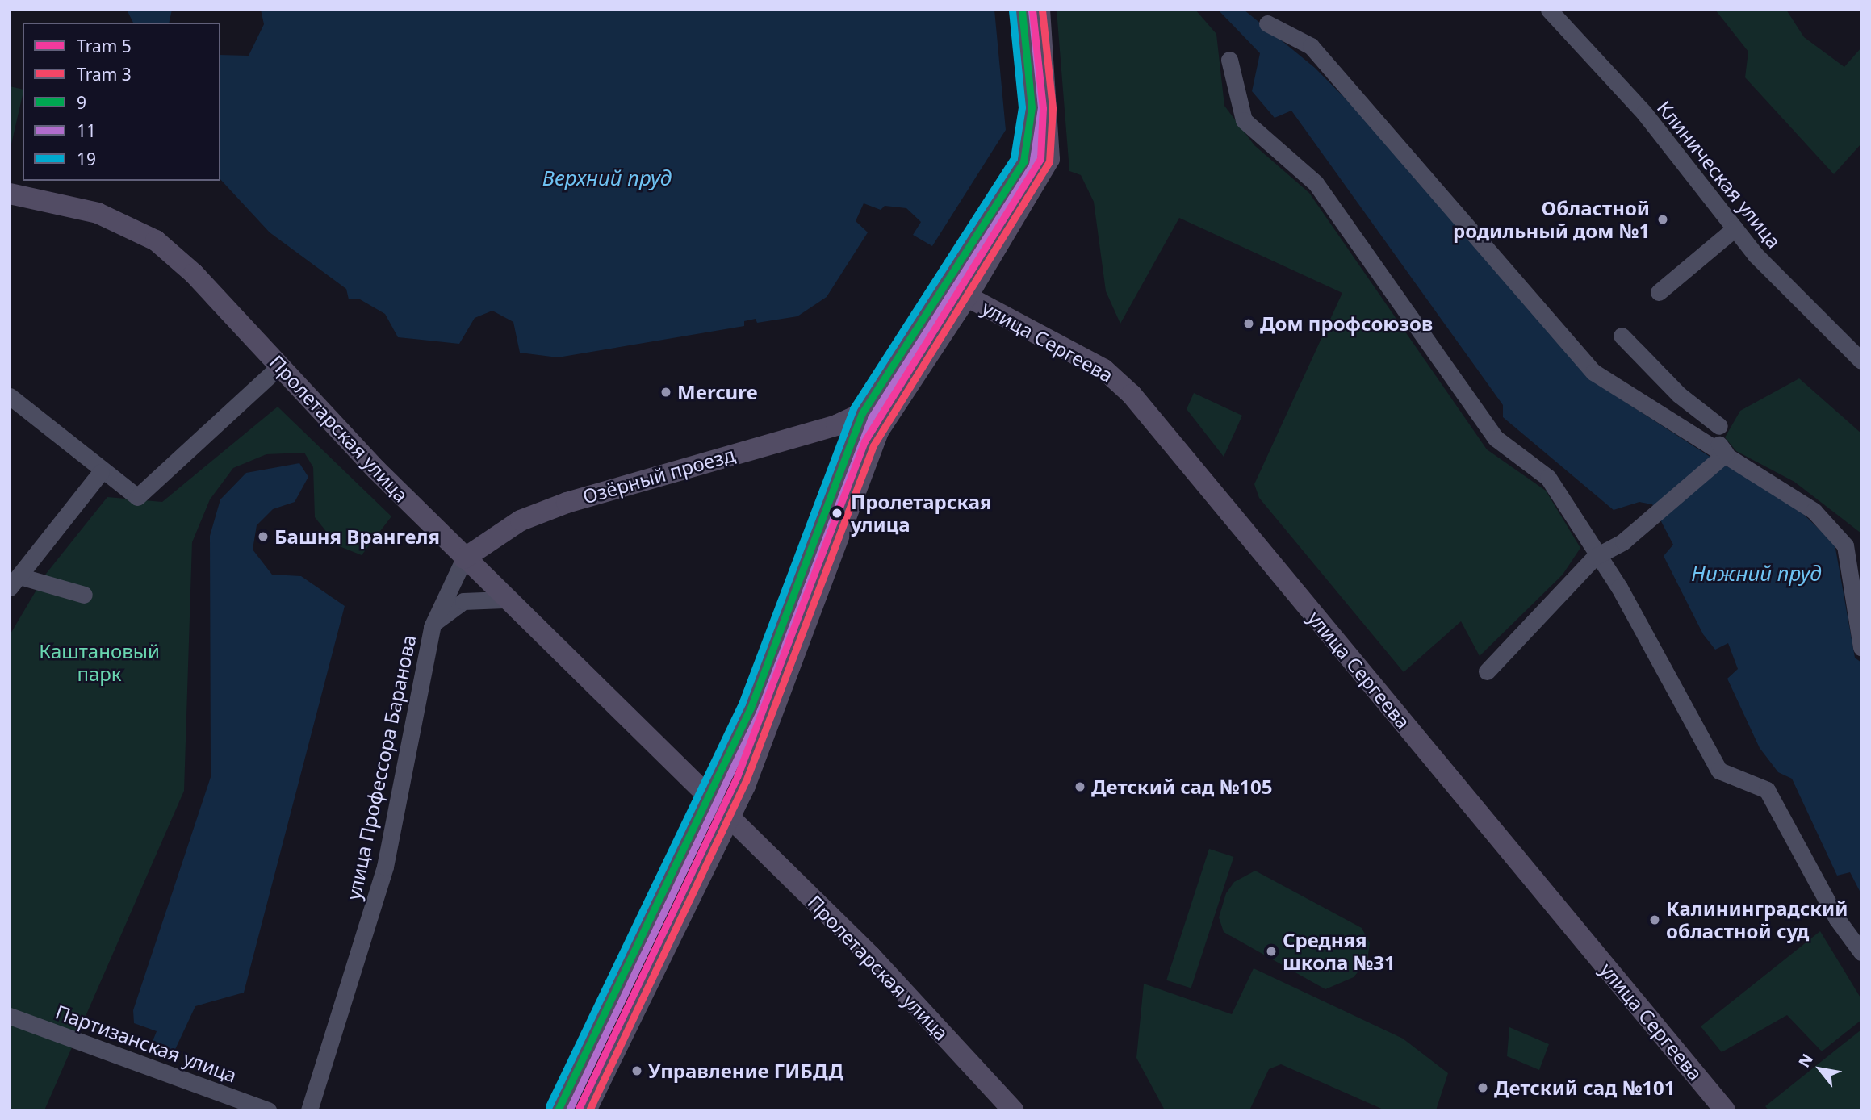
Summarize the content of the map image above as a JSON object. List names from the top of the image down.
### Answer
{
  "streets": {
    "main road": ["улица Сергеева", "Пролетарская улица", "Озёрный проезд"],
    "street": ["Клиническая улица", "улица Профессора Баранова", "Партизанская улица"]
  },
  "crossings": [
    ["Пролетарская улица", "Озёрный проезд"],
    ["Пролетарская улица", "улица Профессора Баранова"],
    ["Озёрный проезд", "улица Профессора Баранова"]
  ],
  "water": ["Верхний пруд", "Нижний пруд"],
  "parks": ["Каштановый парк"],
  "places": [
    "Областной родильный дом №1",
    "Дом профсоюзов",
    "Mercure",
    "Пролетарская улица",
    "Башня Врангеля",
    "Детский сад №105",
    "Калининградский областной суд",
    "Средняя школа №31",
    "Управление ГИБДД",
    "Детский сад №101"
  ],
  "lines": [
    "tram line 5",
    "tram line 3",
    "transit line 9",
    "transit line 11",
    "transit line 19"
  ],
  "legend": [
    "Tram 5",
    "Tram 3",
    "9",
    "11",
    "19"
  ],
  "north": "top left"
}
